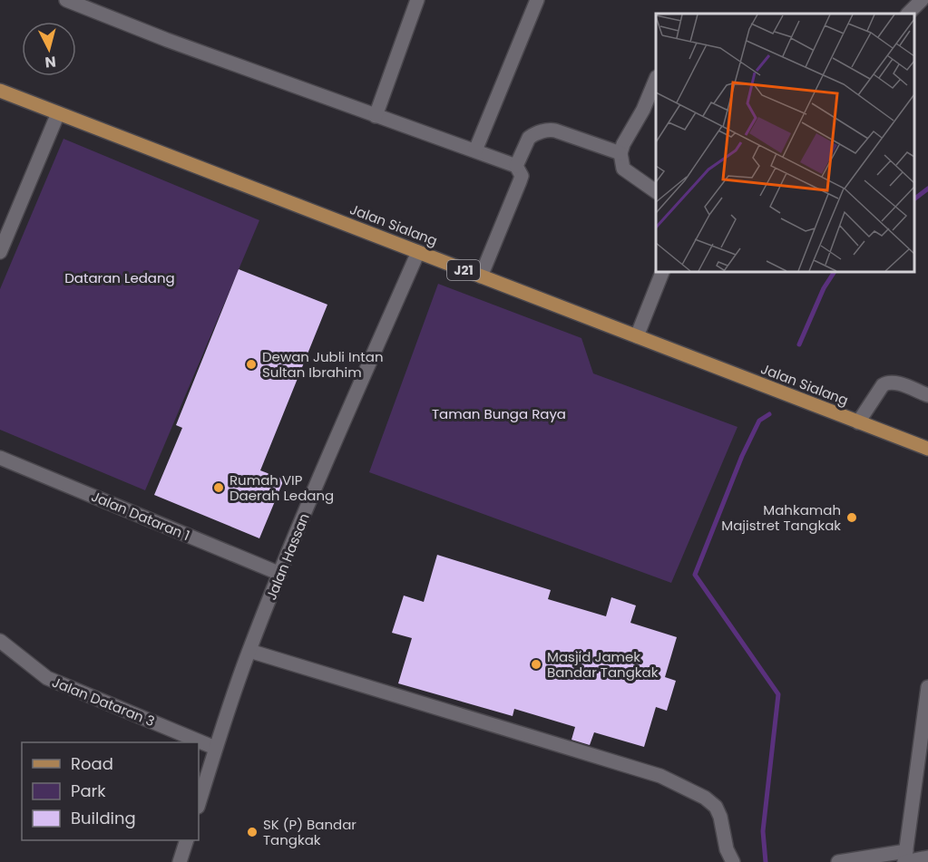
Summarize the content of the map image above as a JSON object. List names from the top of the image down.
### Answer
{
  "streets": {
    "main road": ["Jalan Sialang", "J21"],
    "street": ["Jalan Dataran 1", "Jalan Hassan", "Jalan Dataran 3"]
  },
  "crossings": [
    ["Jalan Sialang", "Jalan Hassan"],
    ["Jalan Dataran 1", "Jalan Hassan"],
    ["Jalan Hassan", "Jalan Dataran 3"]
  ],
  "parks": ["Dataran Ledang", "Taman Bunga Raya"],
  "places": [
    "Dewan Jubli Intan Sultan Ibrahim",
    "Rumah VIP Daerah Ledang",
    "Mahkamah Majistret Tangkak",
    "Masjid Jamek Bandar Tangkak",
    "SK (P) Bandar Tangkak"
  ],
  "legend": ["Road", "Park", "Building"],
  "north": "bottom"
}
